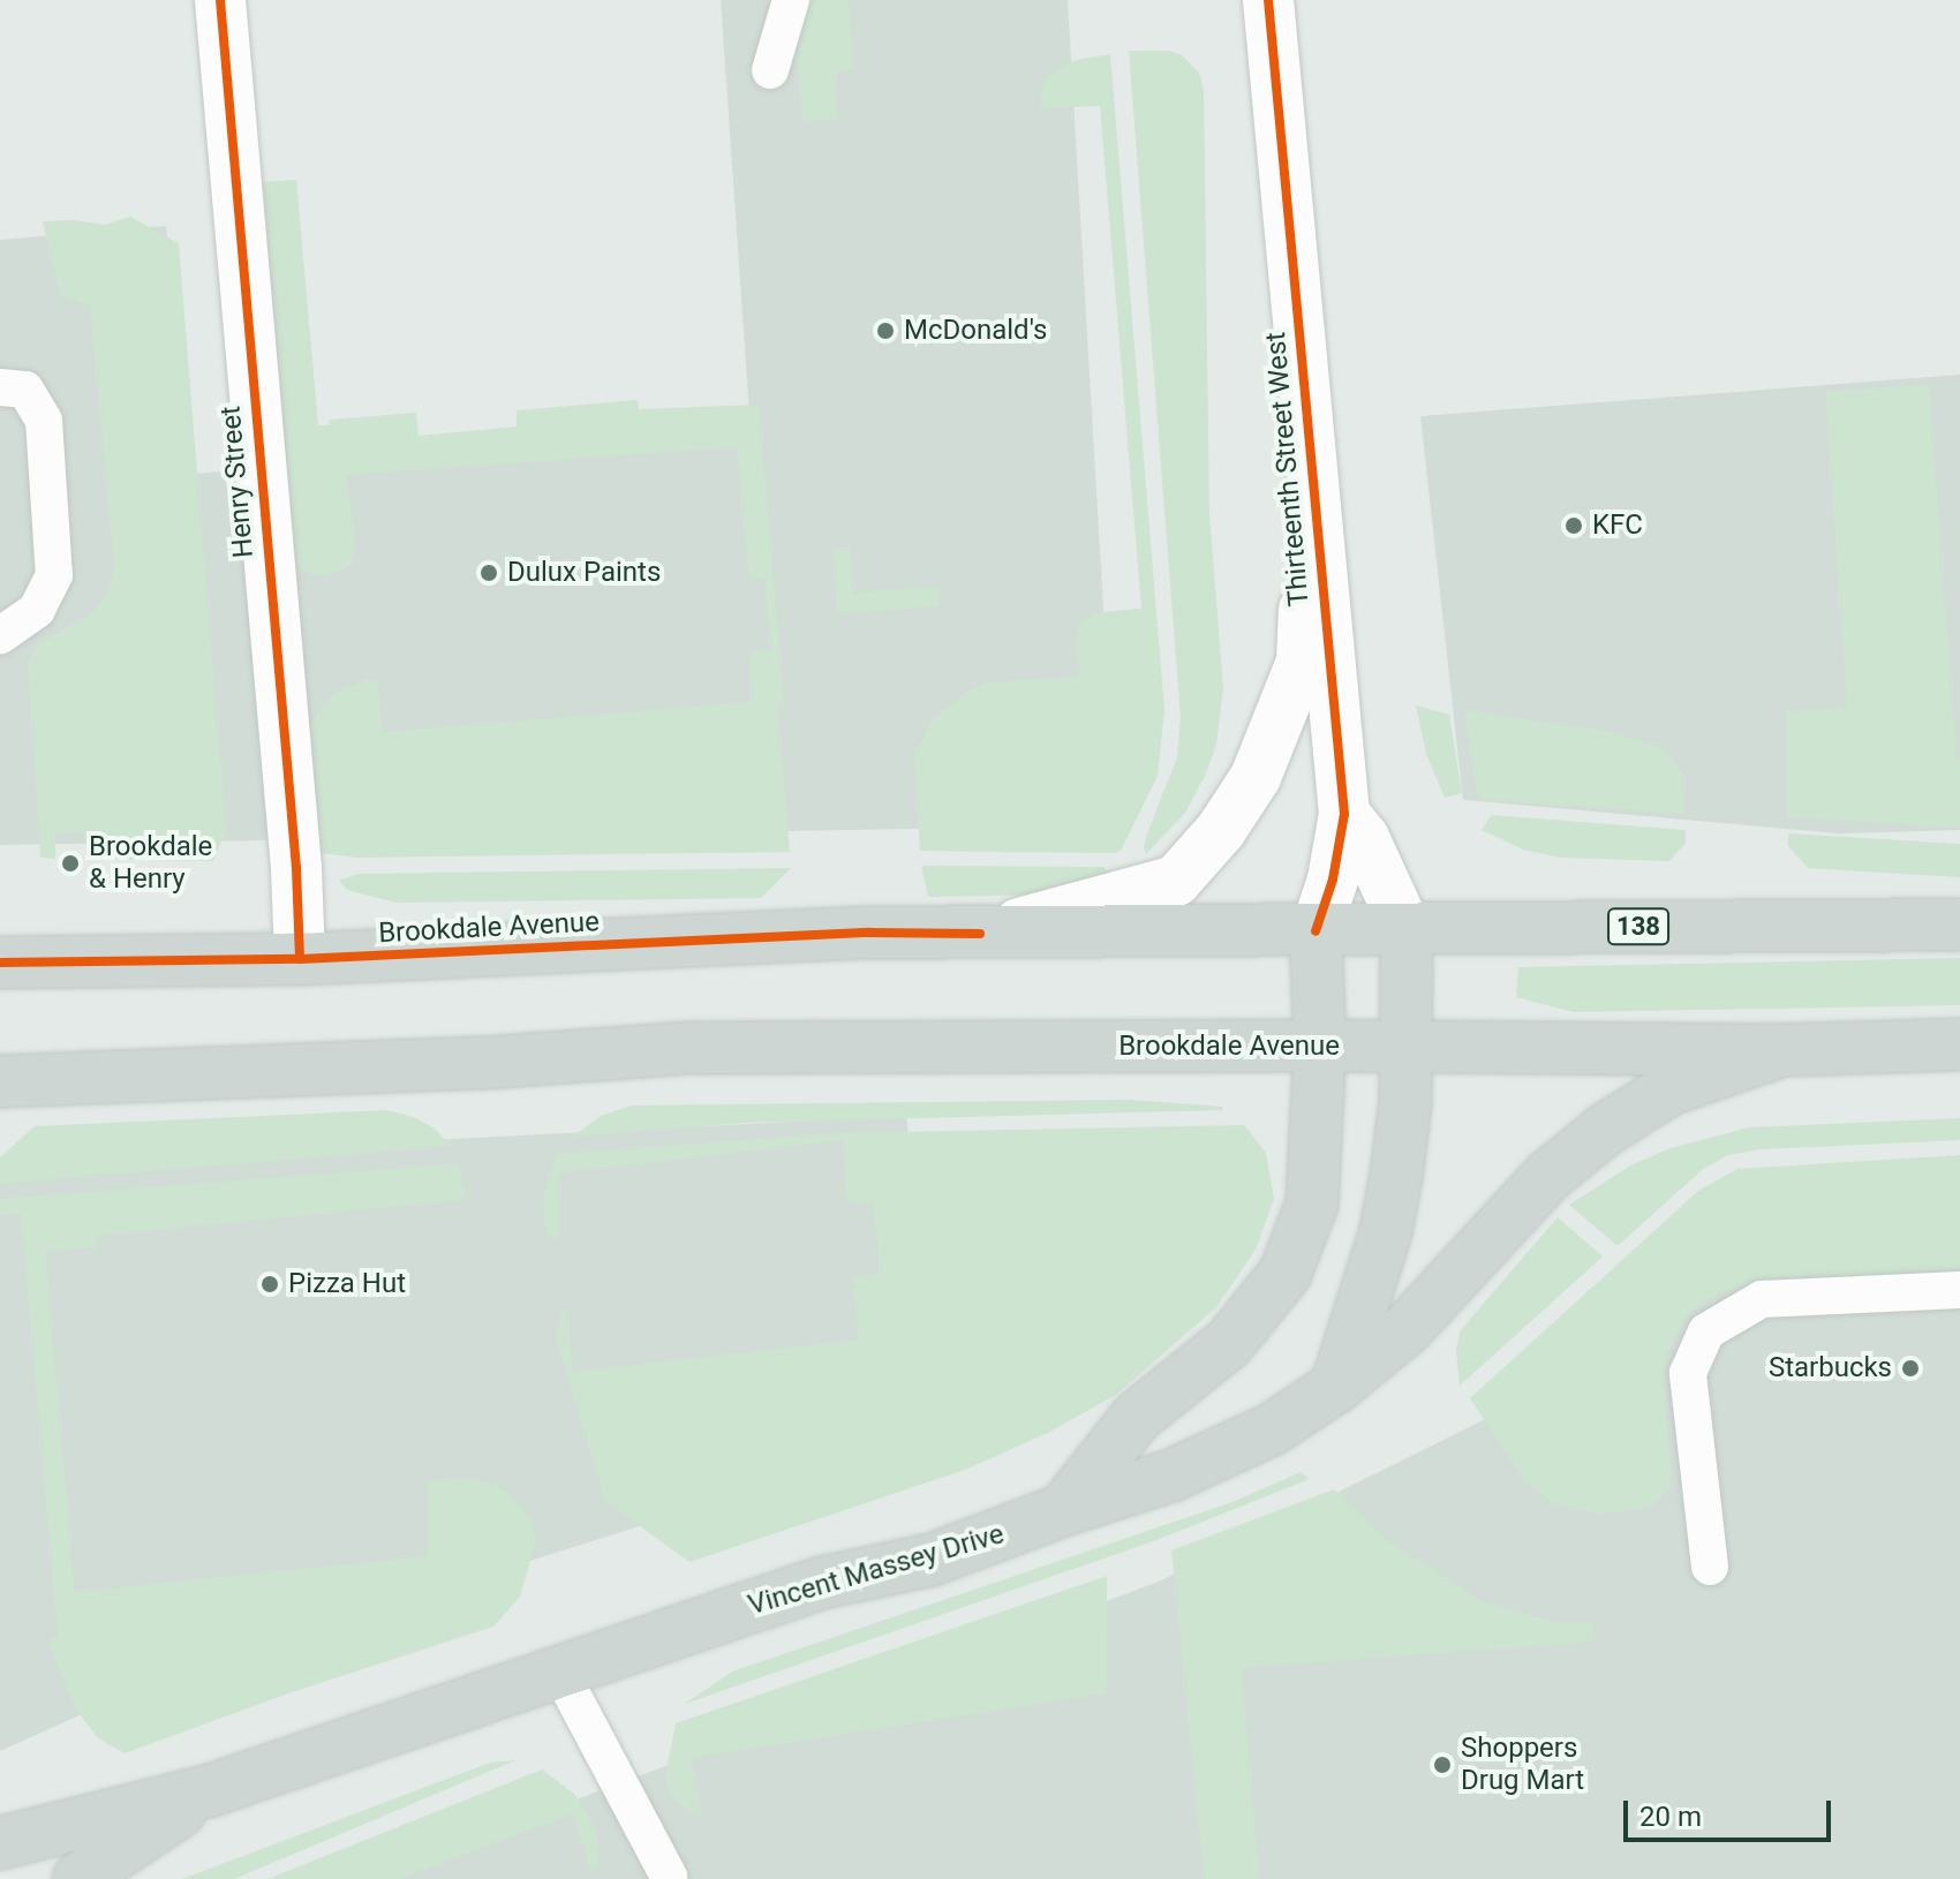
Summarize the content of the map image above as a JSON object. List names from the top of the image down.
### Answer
{
  "streets": {
    "main road": ["138", "Brookdale Avenue", "Vincent Massey Drive"],
    "street": ["Thirteenth Street West", "Henry Street"]
  },
  "crossings": [
    ["Thirteenth Street West", "Brookdale Avenue"],
    ["Henry Street", "Brookdale Avenue"],
    ["Brookdale Avenue", "Vincent Massey Drive"]
  ],
  "places": [
    "McDonald's",
    "KFC",
    "Dulux Paints",
    "Brookdale & Henry",
    "Pizza Hut",
    "Starbucks",
    "Shoppers Drug Mart"
  ],
  "scale_bar": "20 m"
}
